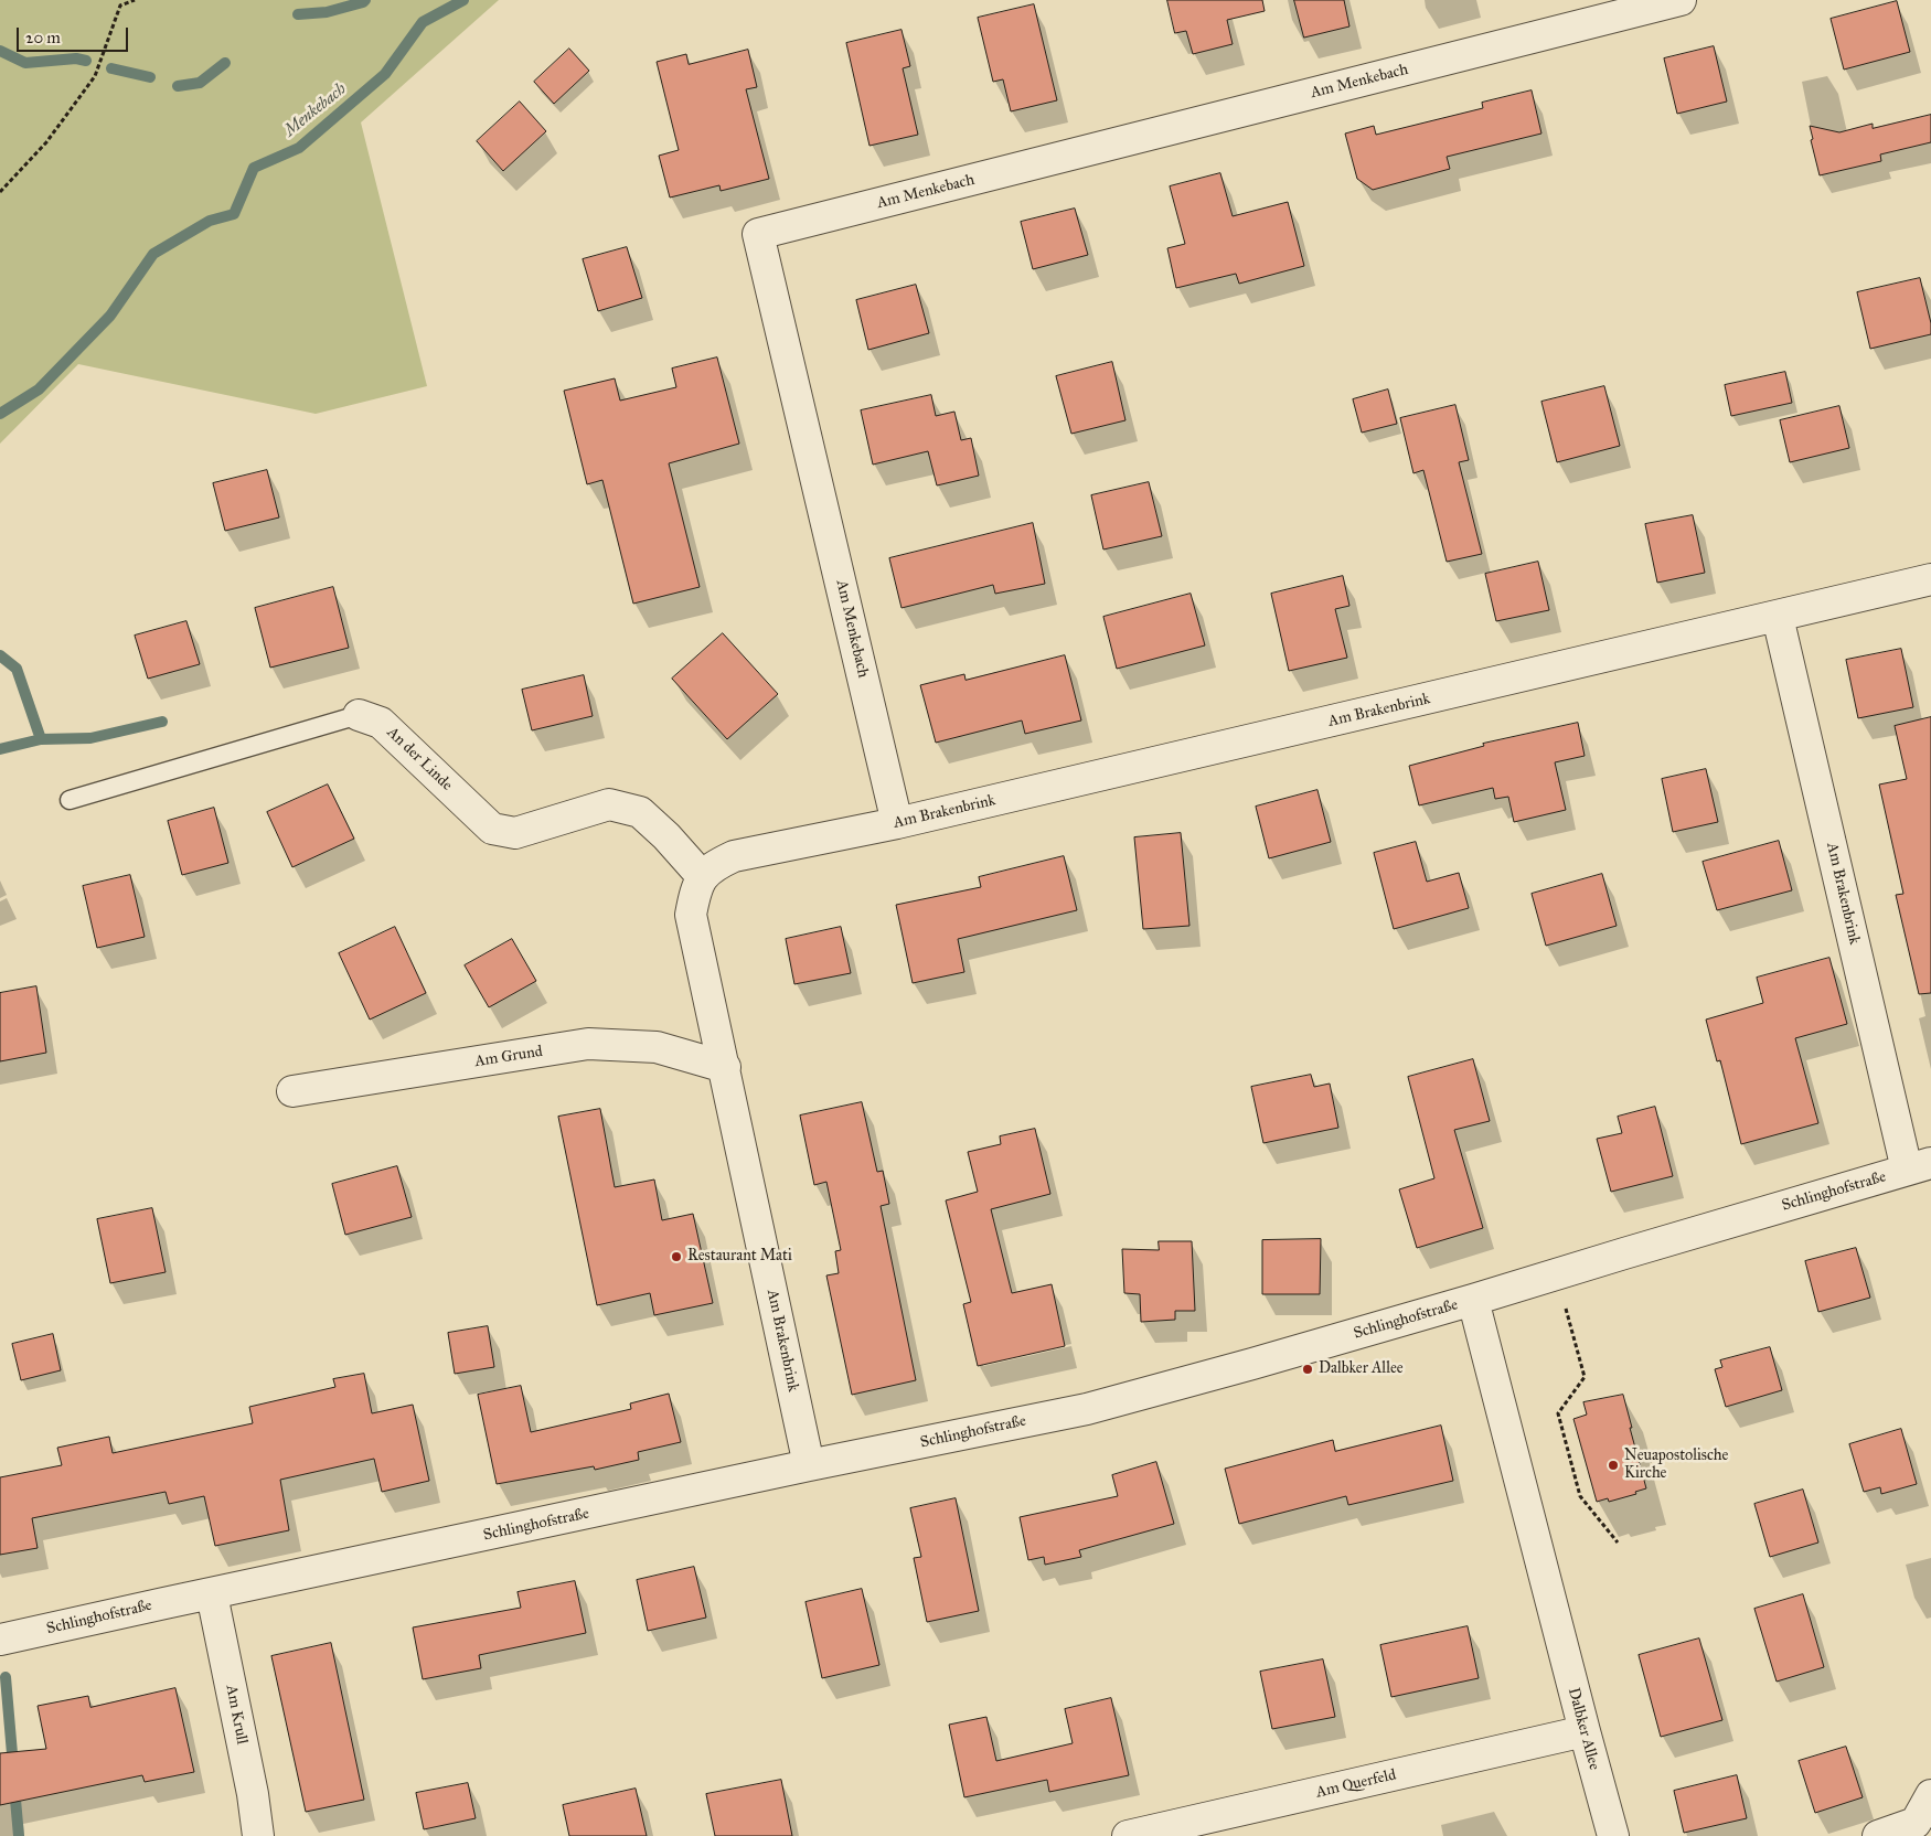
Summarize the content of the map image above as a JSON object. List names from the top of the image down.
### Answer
{
  "streets": {
    "street": [
      "Am Menkebach",
      "Am Brakenbrink",
      "An der Linde",
      "Am Grund",
      "Schlinghofstraße",
      "Am Krull",
      "Dalbker Allee",
      "Am Querfeld"
    ]
  },
  "crossings": [
    ["Am Menkebach", "Am Brakenbrink"],
    ["Am Brakenbrink", "An der Linde"],
    ["Am Brakenbrink", "Am Grund"],
    ["Am Brakenbrink", "Schlinghofstraße"],
    ["Schlinghofstraße", "Am Krull"],
    ["Schlinghofstraße", "Dalbker Allee"],
    ["Dalbker Allee", "Am Querfeld"]
  ],
  "water": ["Menkebach"],
  "places": ["Restaurant Mati", "Dalbker Allee", "Neuapostolische Kirche"],
  "scale_bar": "20 m"
}
